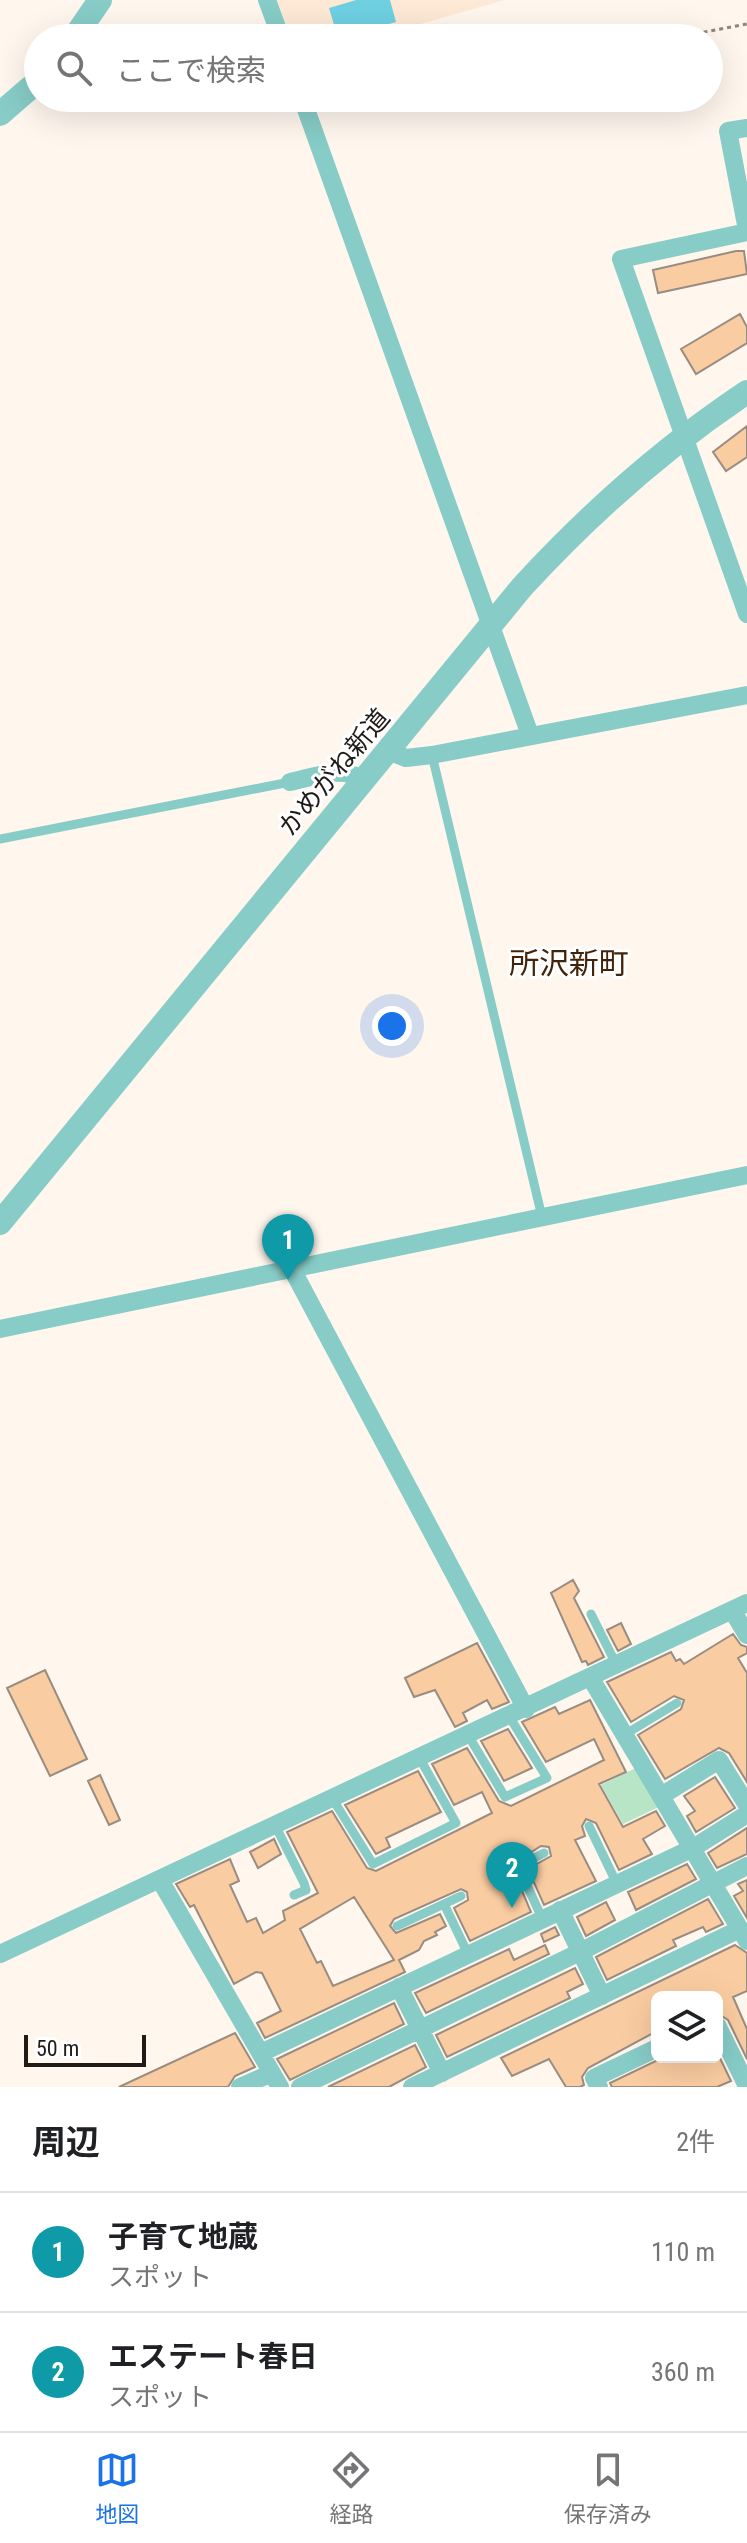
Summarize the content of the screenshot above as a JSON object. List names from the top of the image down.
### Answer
{
  "streets": {
    "street": ["かめがね新道"]
  },
  "districts": ["所沢新町"],
  "scale_bar": "50 m",
  "page": {
    "search": "ここで検索",
    "pins": ["1", "2"],
    "scale": "50 m",
    "heading": ["周辺", "2件"],
    "list": [
      {
        "mark": "1",
        "name": "子育て地蔵",
        "note": "スポット",
        "value": "110 m"
      },
      {
        "mark": "2",
        "name": "エステート春日",
        "note": "スポット",
        "value": "360 m"
      }
    ],
    "nav": ["地図", "経路", "保存済み"]
  }
}
